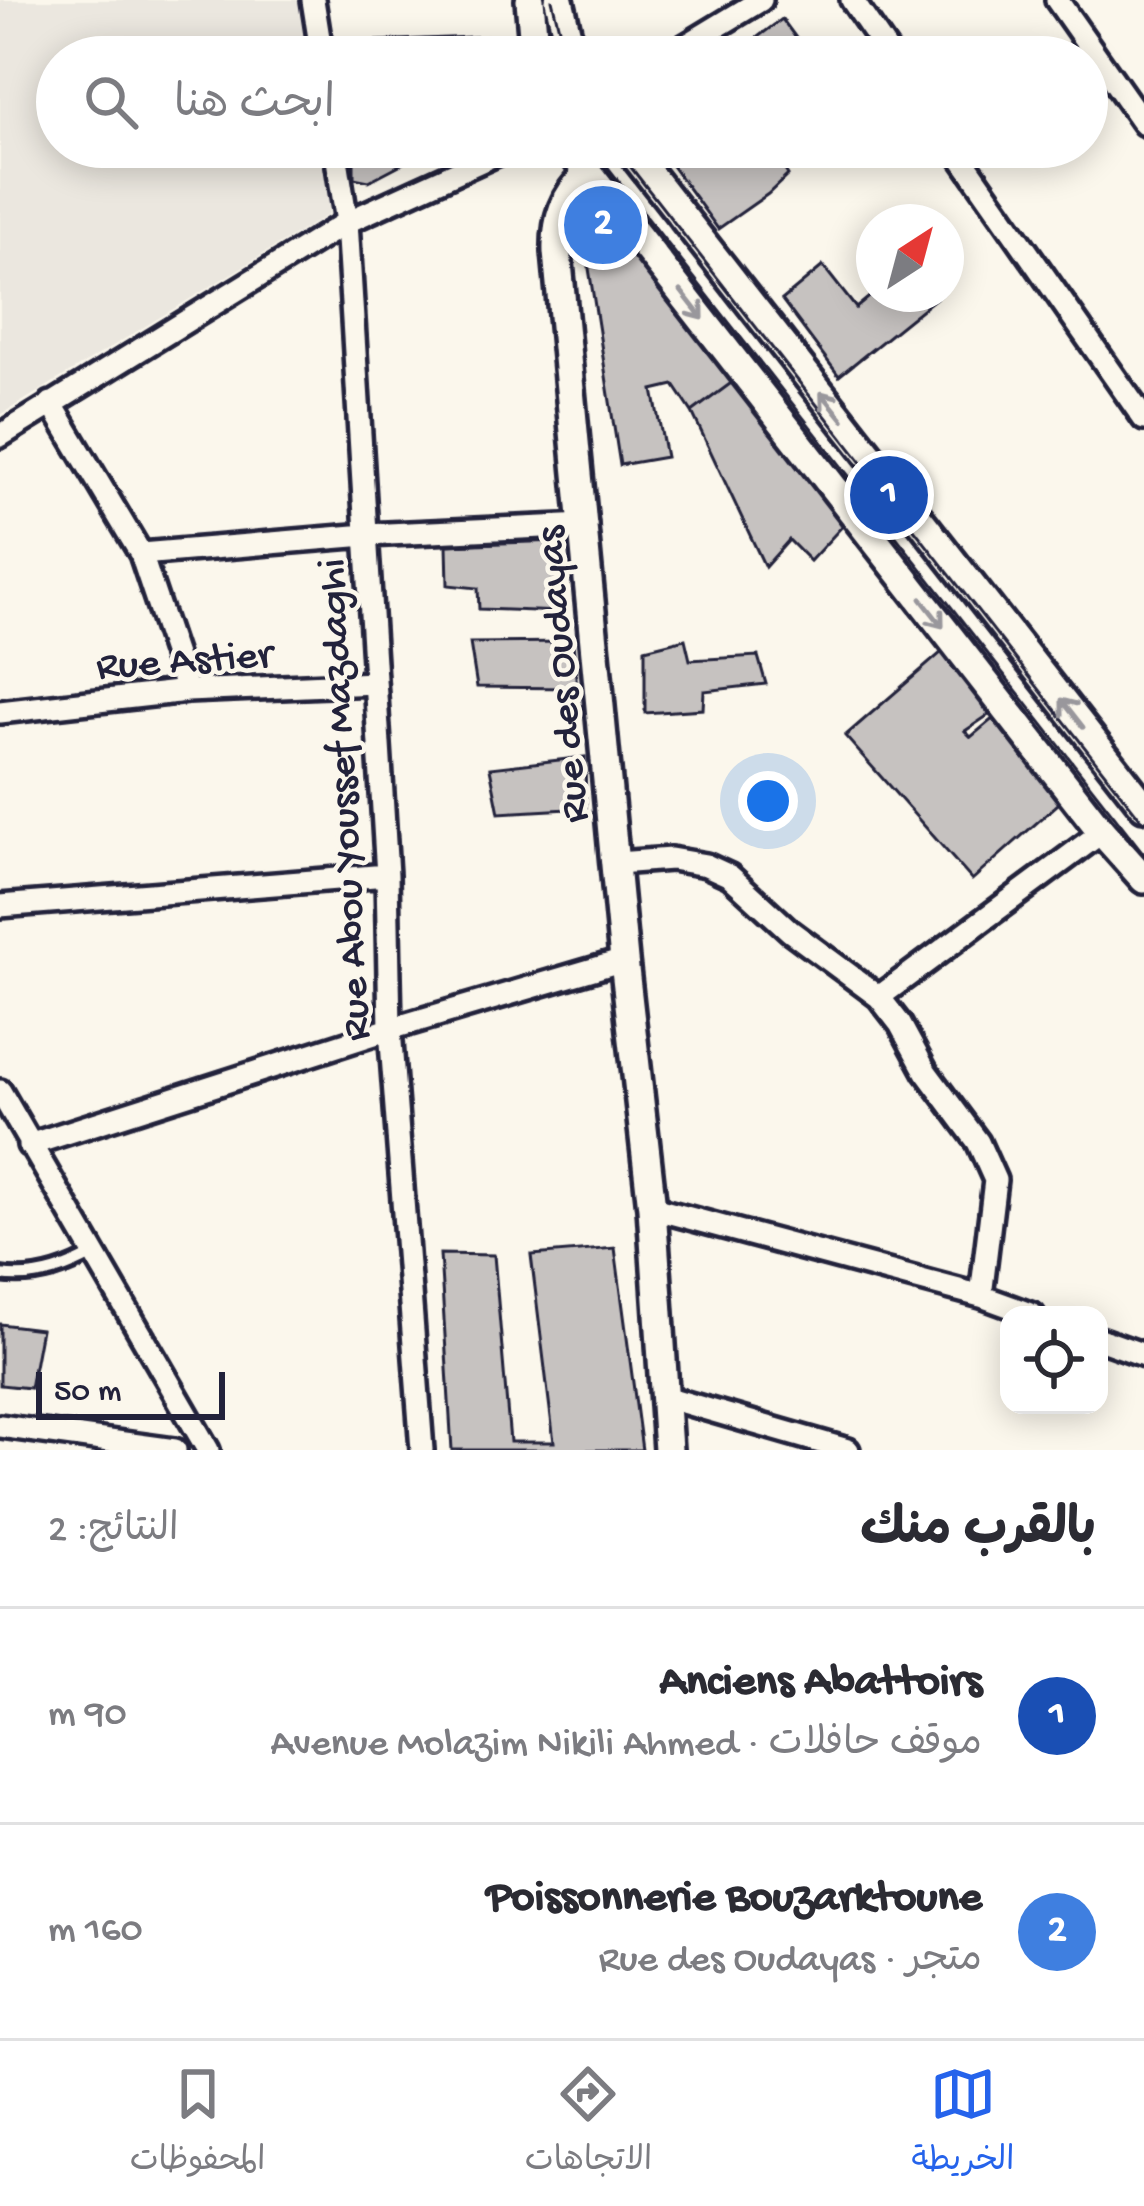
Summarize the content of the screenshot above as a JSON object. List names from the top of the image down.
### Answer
{
  "streets": {
    "street": ["Rue Astier", "Rue des Oudayas", "Rue Abou Youssef Mazdaghi"]
  },
  "crossings": [
    ["Rue Astier", "Rue Abou Youssef Mazdaghi"]
  ],
  "scale_bar": "50 m",
  "north": "top right",
  "page": {
    "search": "ابحث هنا",
    "pins": ["2", "1"],
    "scale": "50 m",
    "heading": ["بالقرب منك", "النتائج: 2"],
    "list": [
      {
        "mark": "1",
        "name": "Anciens Abattoirs",
        "note": "موقف حافلات · Avenue Molazim Nikili Ahmed",
        "value": "90 m"
      },
      {
        "mark": "2",
        "name": "Poissonnerie Bouzarktoune",
        "note": "متجر · Rue des Oudayas",
        "value": "160 m"
      }
    ],
    "nav": ["الخريطة", "الاتجاهات", "المحفوظات"]
  }
}
